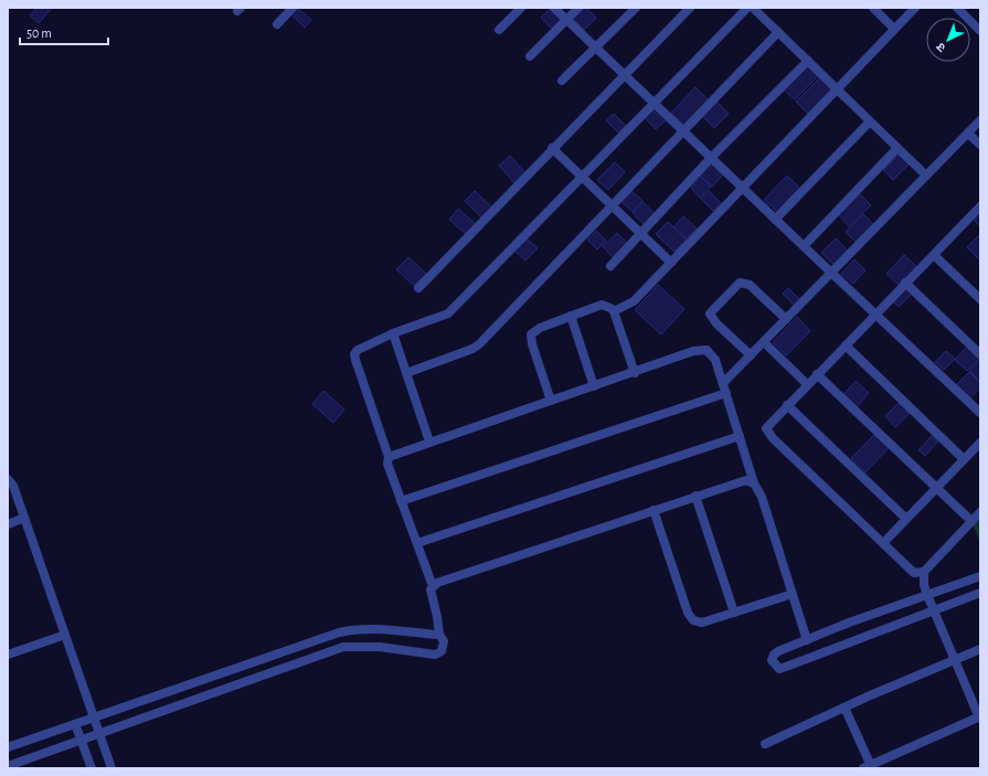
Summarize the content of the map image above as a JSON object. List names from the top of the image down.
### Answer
{
  "scale_bar": "50 m",
  "north": "bottom left"
}
